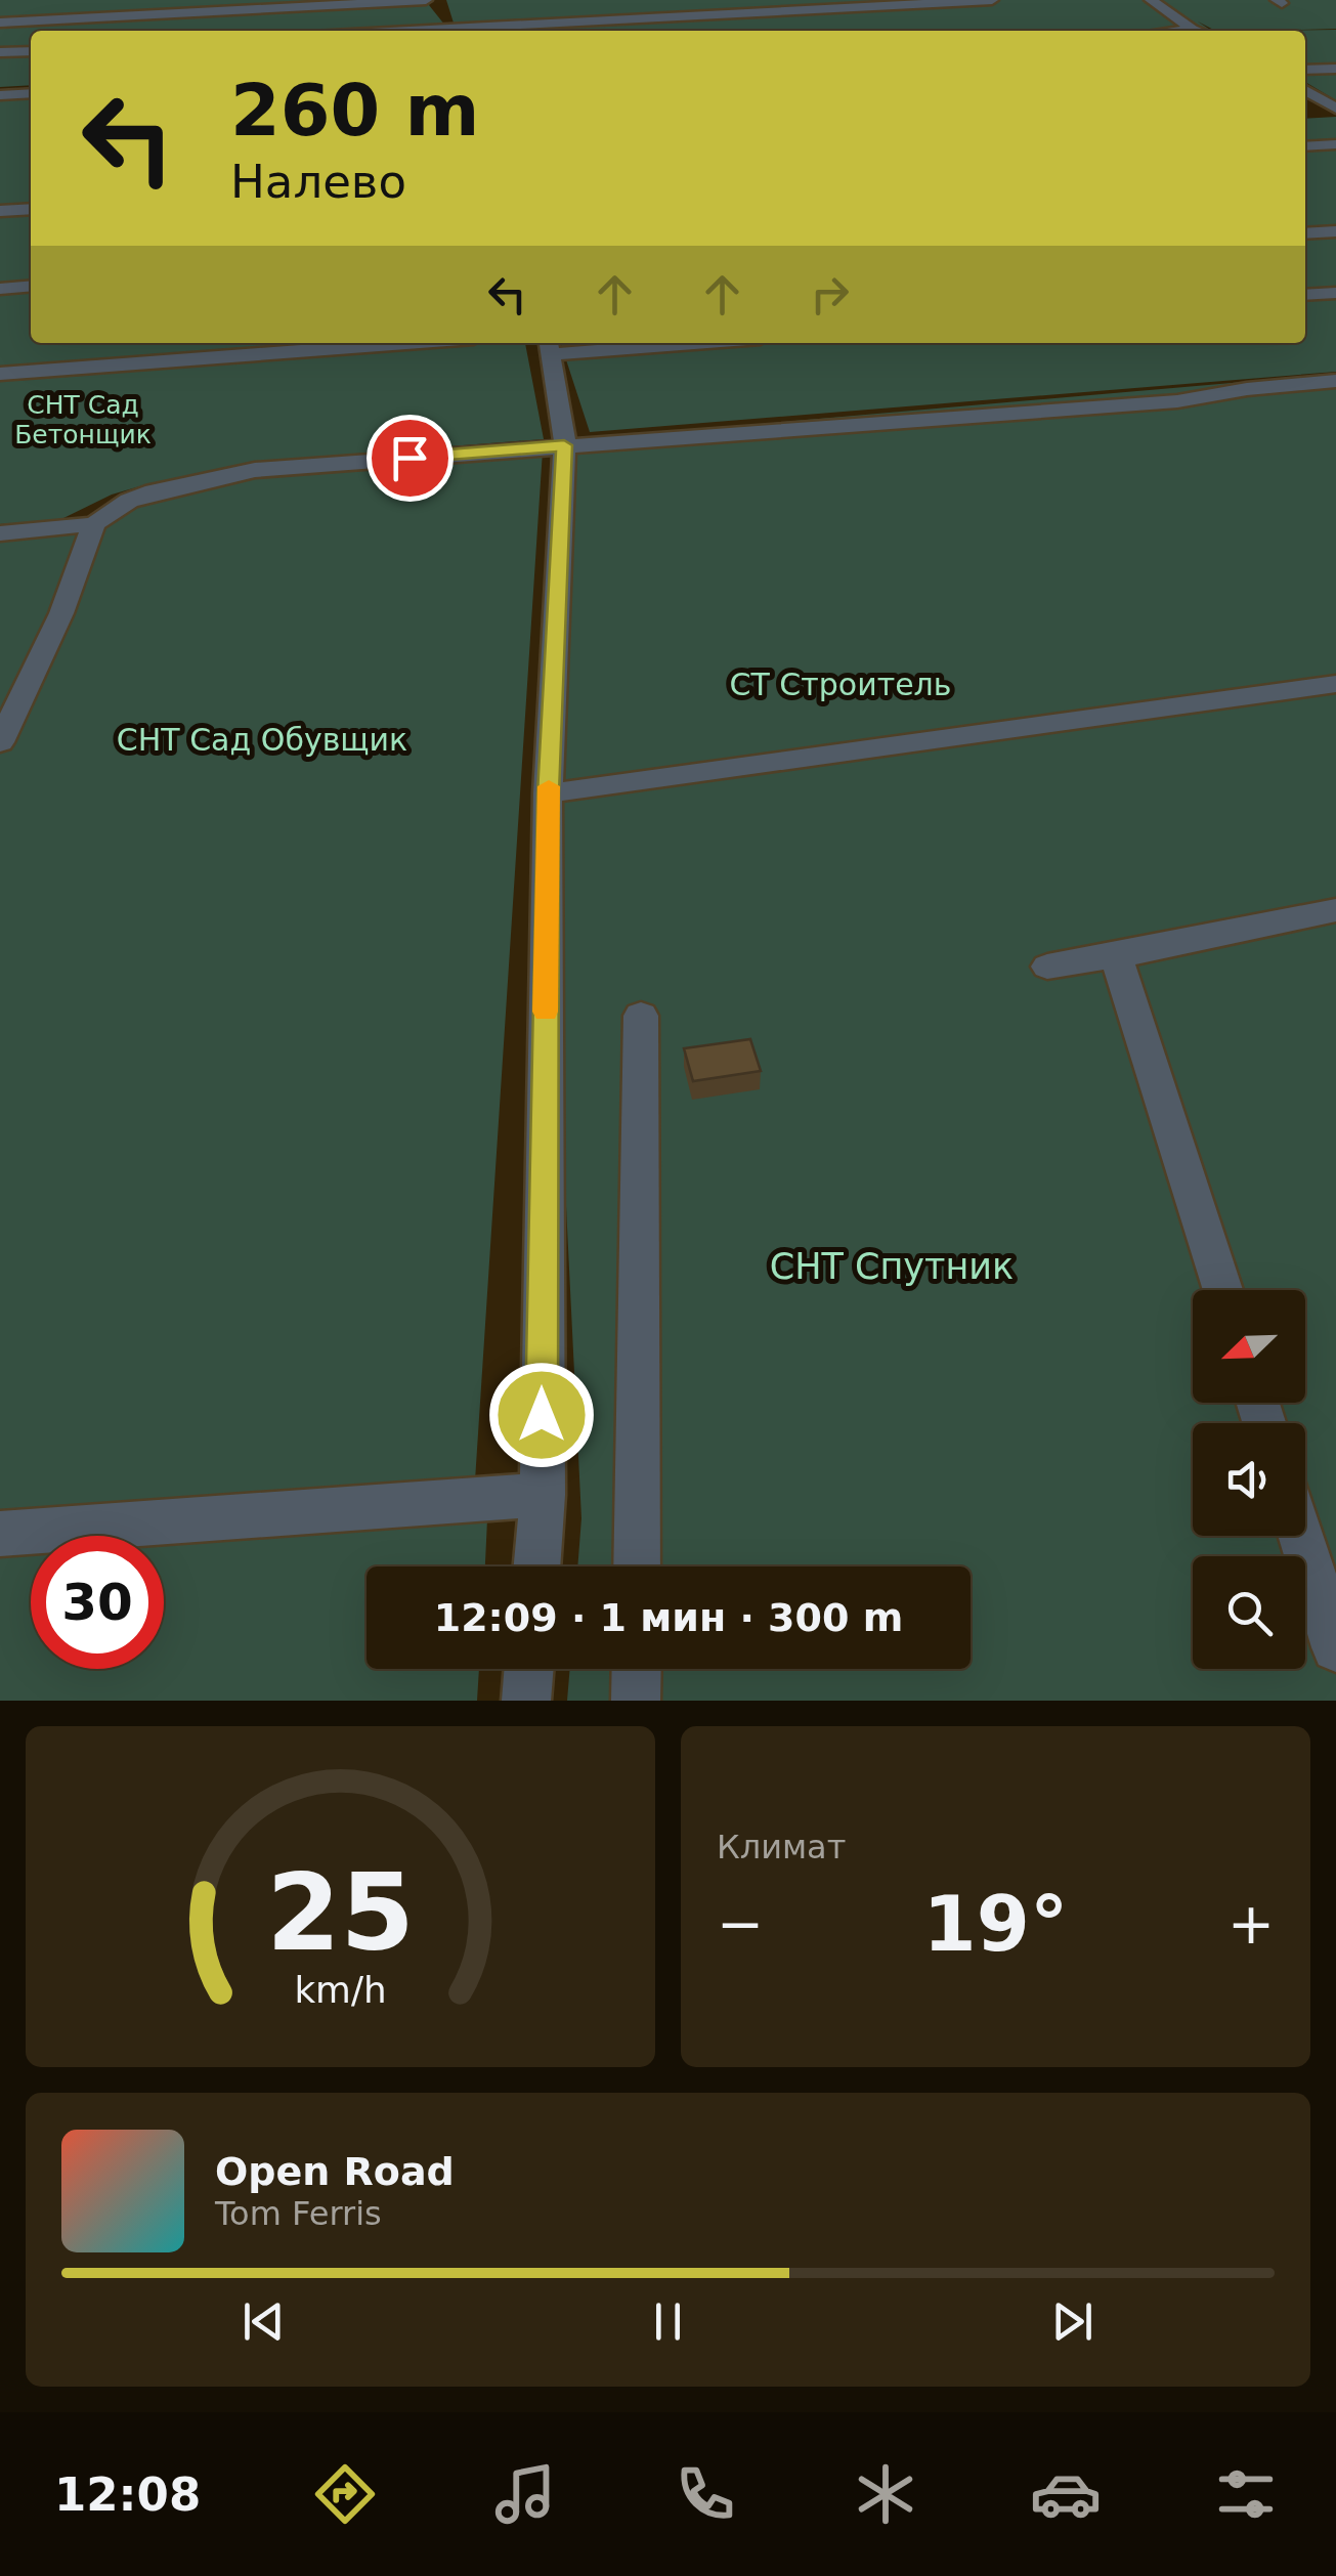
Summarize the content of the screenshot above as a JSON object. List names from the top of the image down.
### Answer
{
  "parks": [
    "СНТ Сад Бетонщик",
    "СТ Строитель",
    "СНТ Сад Обувщик",
    "СНТ Спутник"
  ],
  "north": "bottom left",
  "page": {
    "turn": ["260 m", "Налево"],
    "limit": "30",
    "trip": "12:09 · 1 мин · 300 m",
    "tile": "Климат",
    "heat": ["−", "19°", "+"],
    "song": ["Open Road", "Tom Ferris"],
    "tabs": "12:08",
    "gauge": ["25", "km/h"]
  }
}
